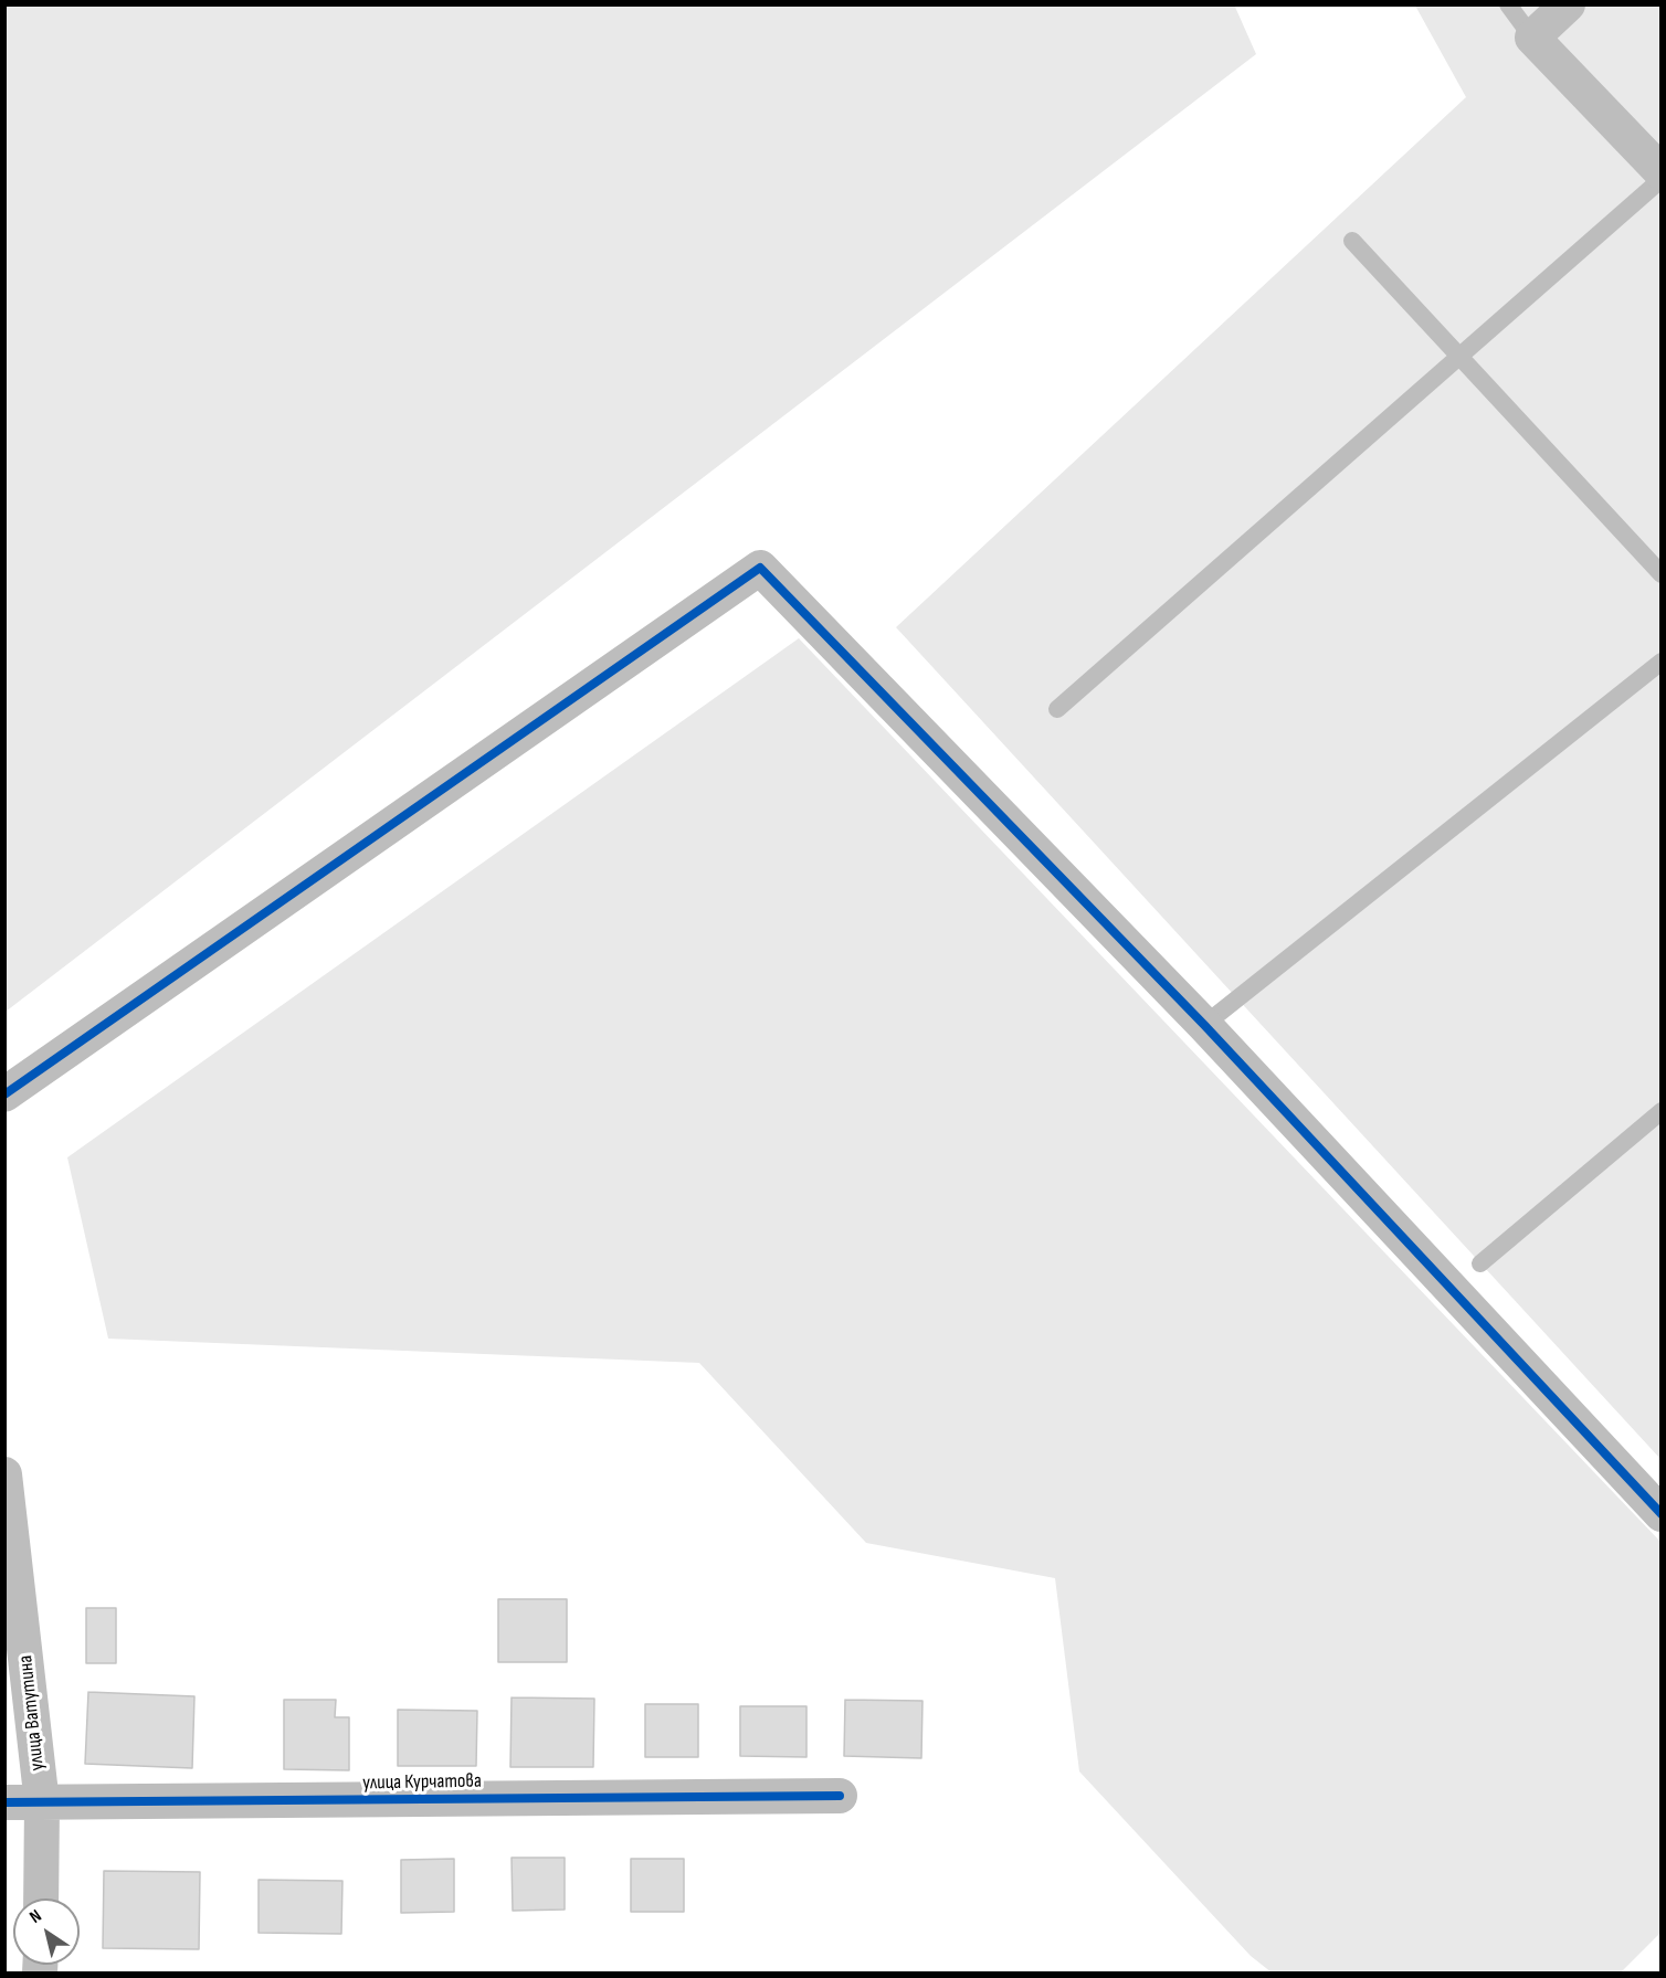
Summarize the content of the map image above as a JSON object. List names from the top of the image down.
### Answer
{
  "streets": {
    "street": ["улица Ватутина", "улица Курчатова"]
  },
  "crossings": [
    ["улица Ватутина", "улица Курчатова"]
  ],
  "north": "top left"
}
